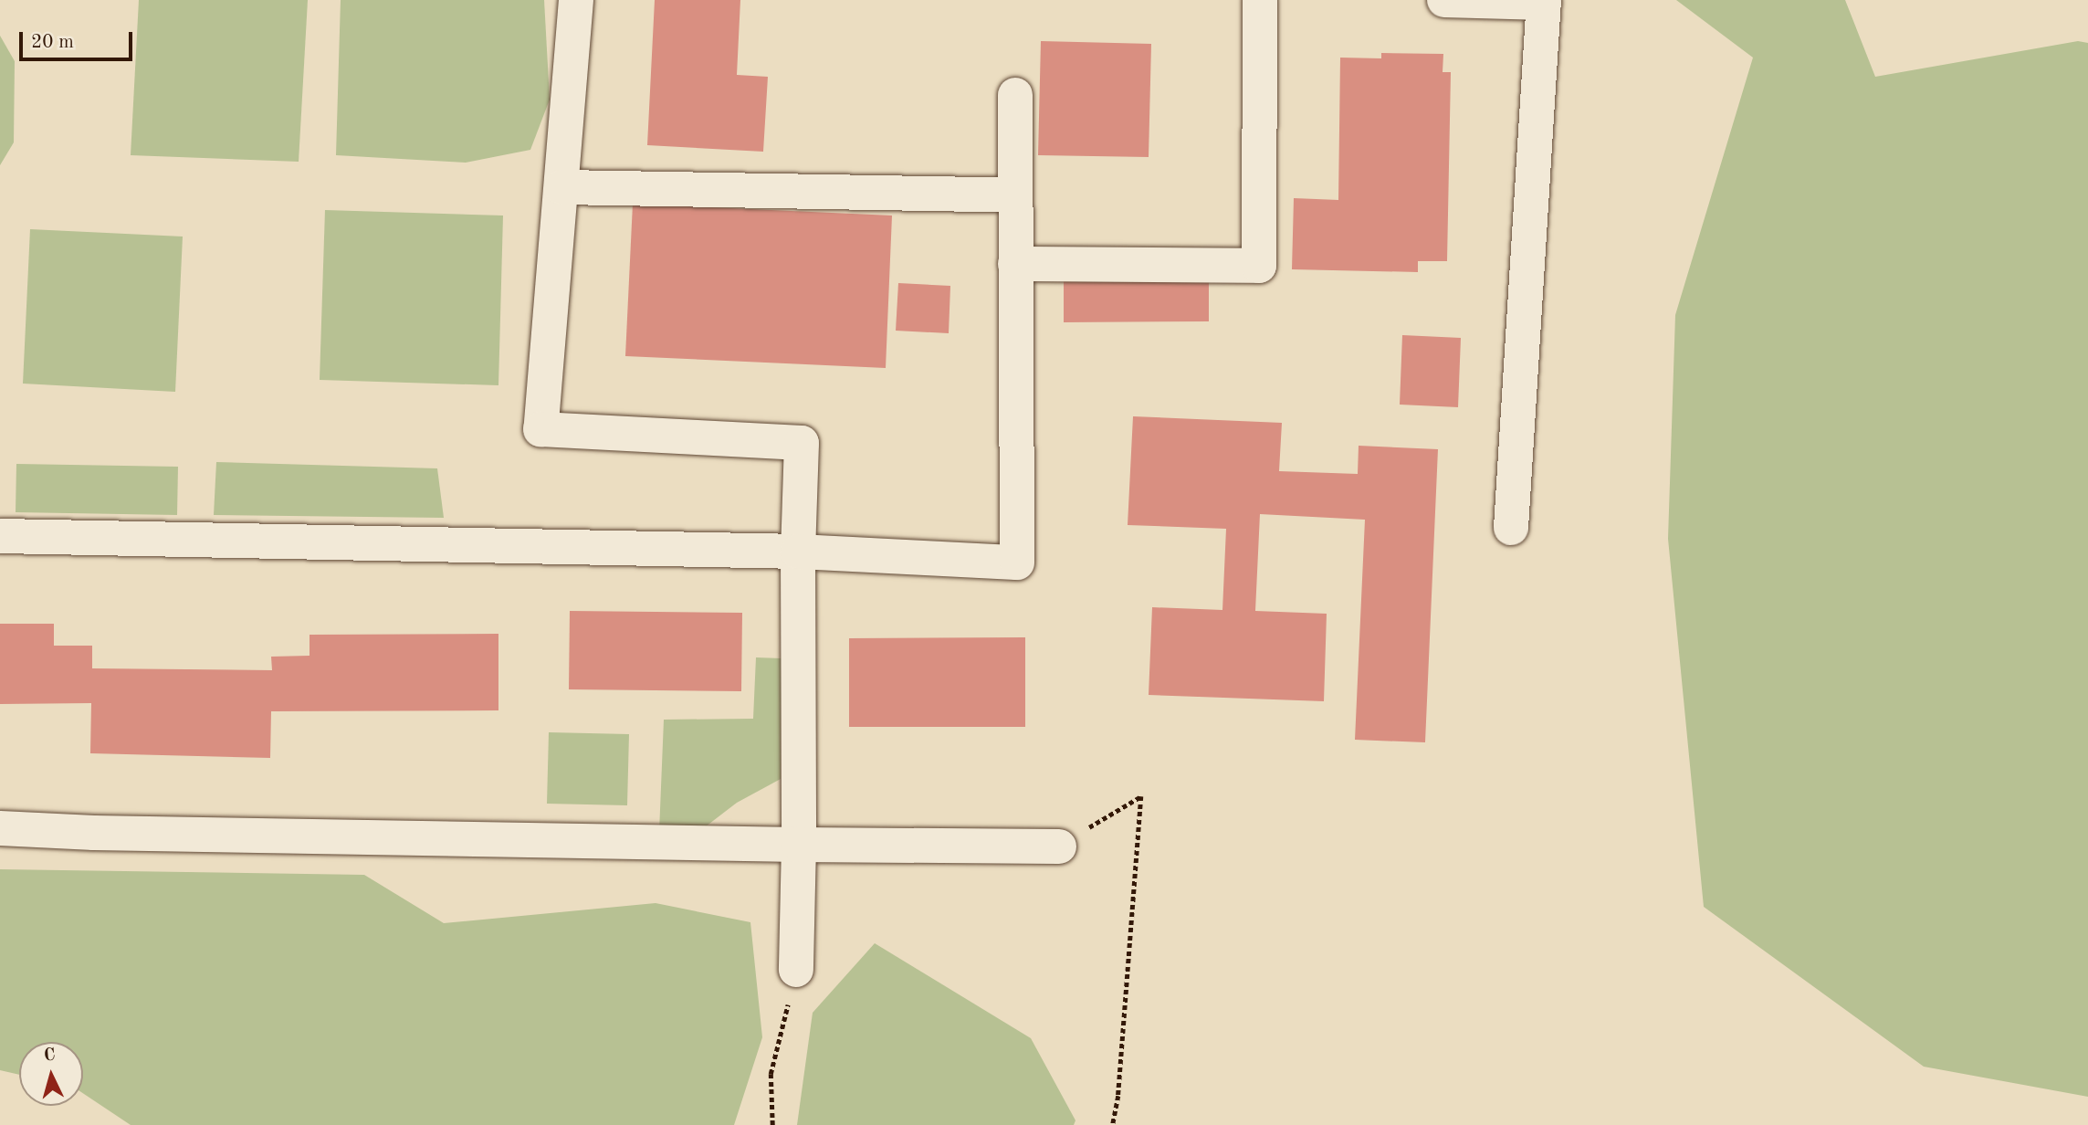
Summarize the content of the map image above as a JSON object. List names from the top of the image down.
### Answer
{
  "scale_bar": "20 m",
  "north": "top"
}
